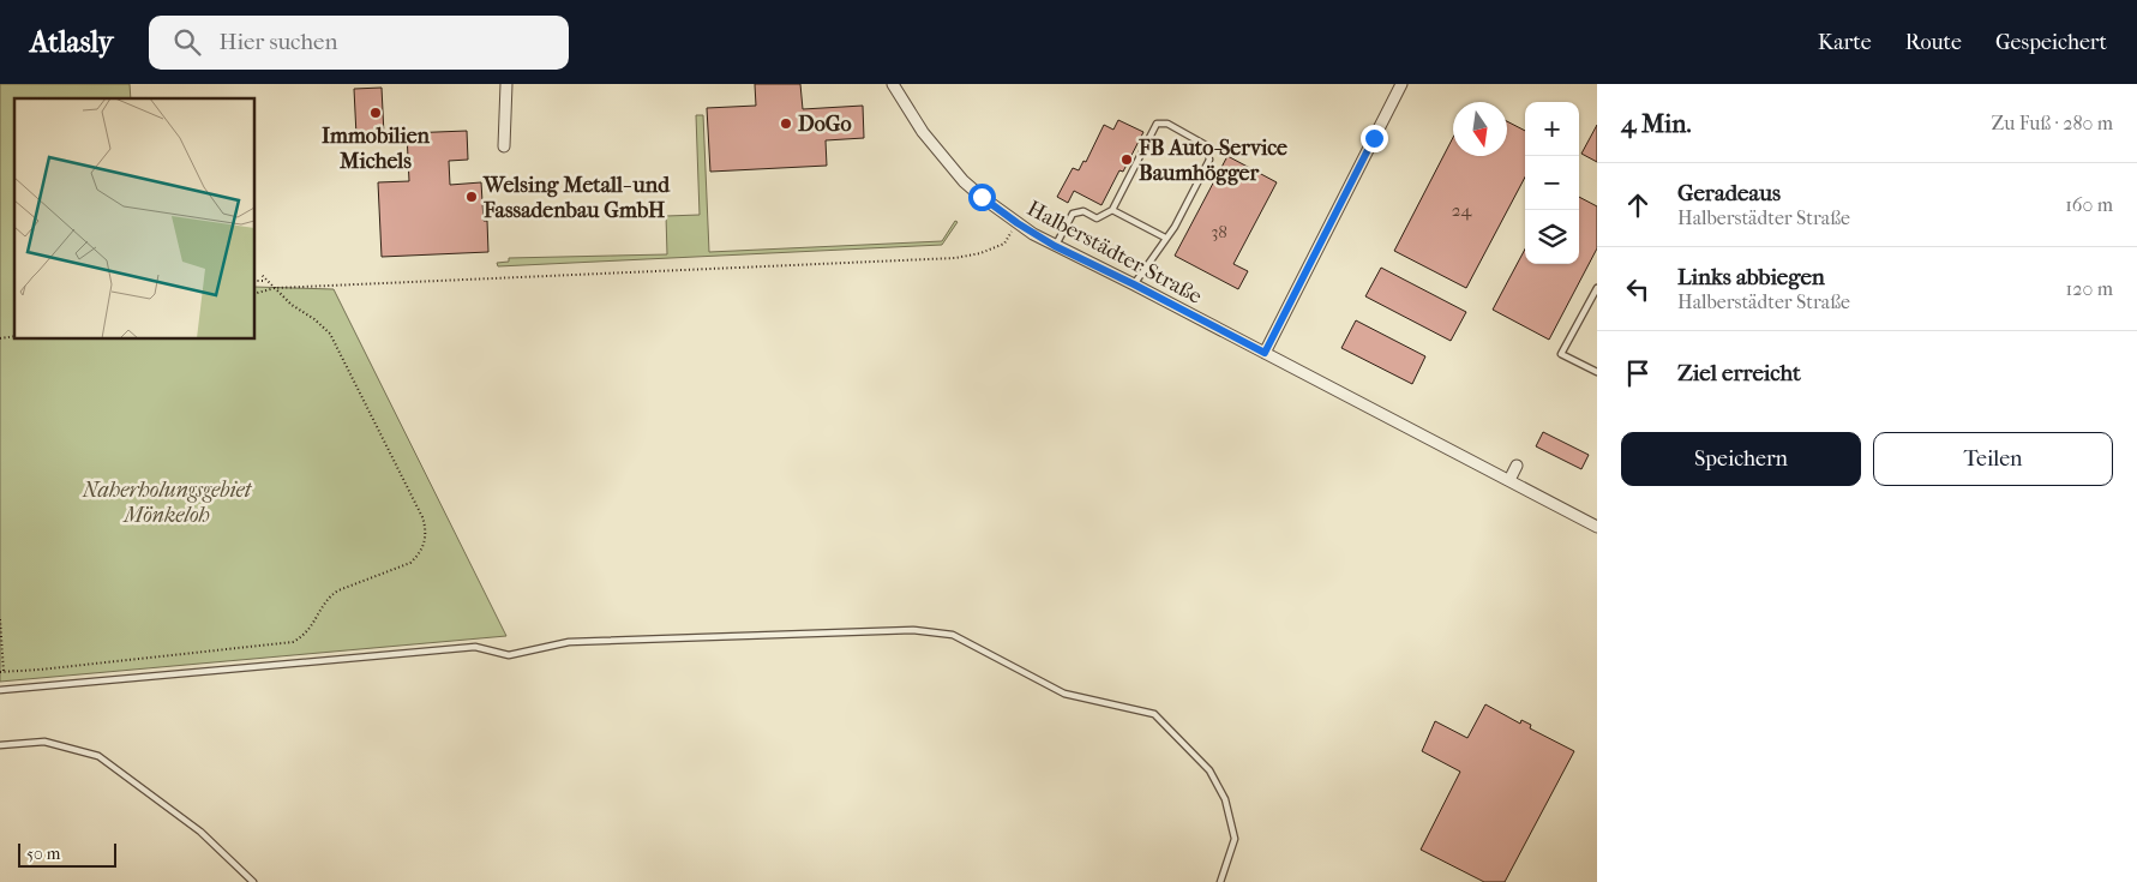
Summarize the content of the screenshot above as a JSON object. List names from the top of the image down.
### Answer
{
  "streets": {
    "street": ["Halberstädter Straße"]
  },
  "parks": ["Naherholungsgebiet Mönkeloh"],
  "places": [
    "Immobilien Michels",
    "DoGo",
    "FB Auto-Service Baumhögger",
    "Welsing Metall- und Fassadenbau GmbH"
  ],
  "house_numbers": ["24", "38"],
  "scale_bar": "50 m",
  "north": "bottom",
  "page": {
    "header": "Atlasly",
    "search": "Hier suchen",
    "nav": ["Karte", "Route", "Gespeichert"],
    "heading": ["4 Min.", "Zu Fuß · 280 m"],
    "map_buttons": ["+", "−"],
    "list": [
      ["Geradeaus", "Halberstädter Straße", "160 m"],
      ["Links abbiegen", "Halberstädter Straße", "120 m"],
      "Ziel erreicht"
    ],
    "buttons": ["Speichern", "Teilen"],
    "scale": "50 m"
  }
}
